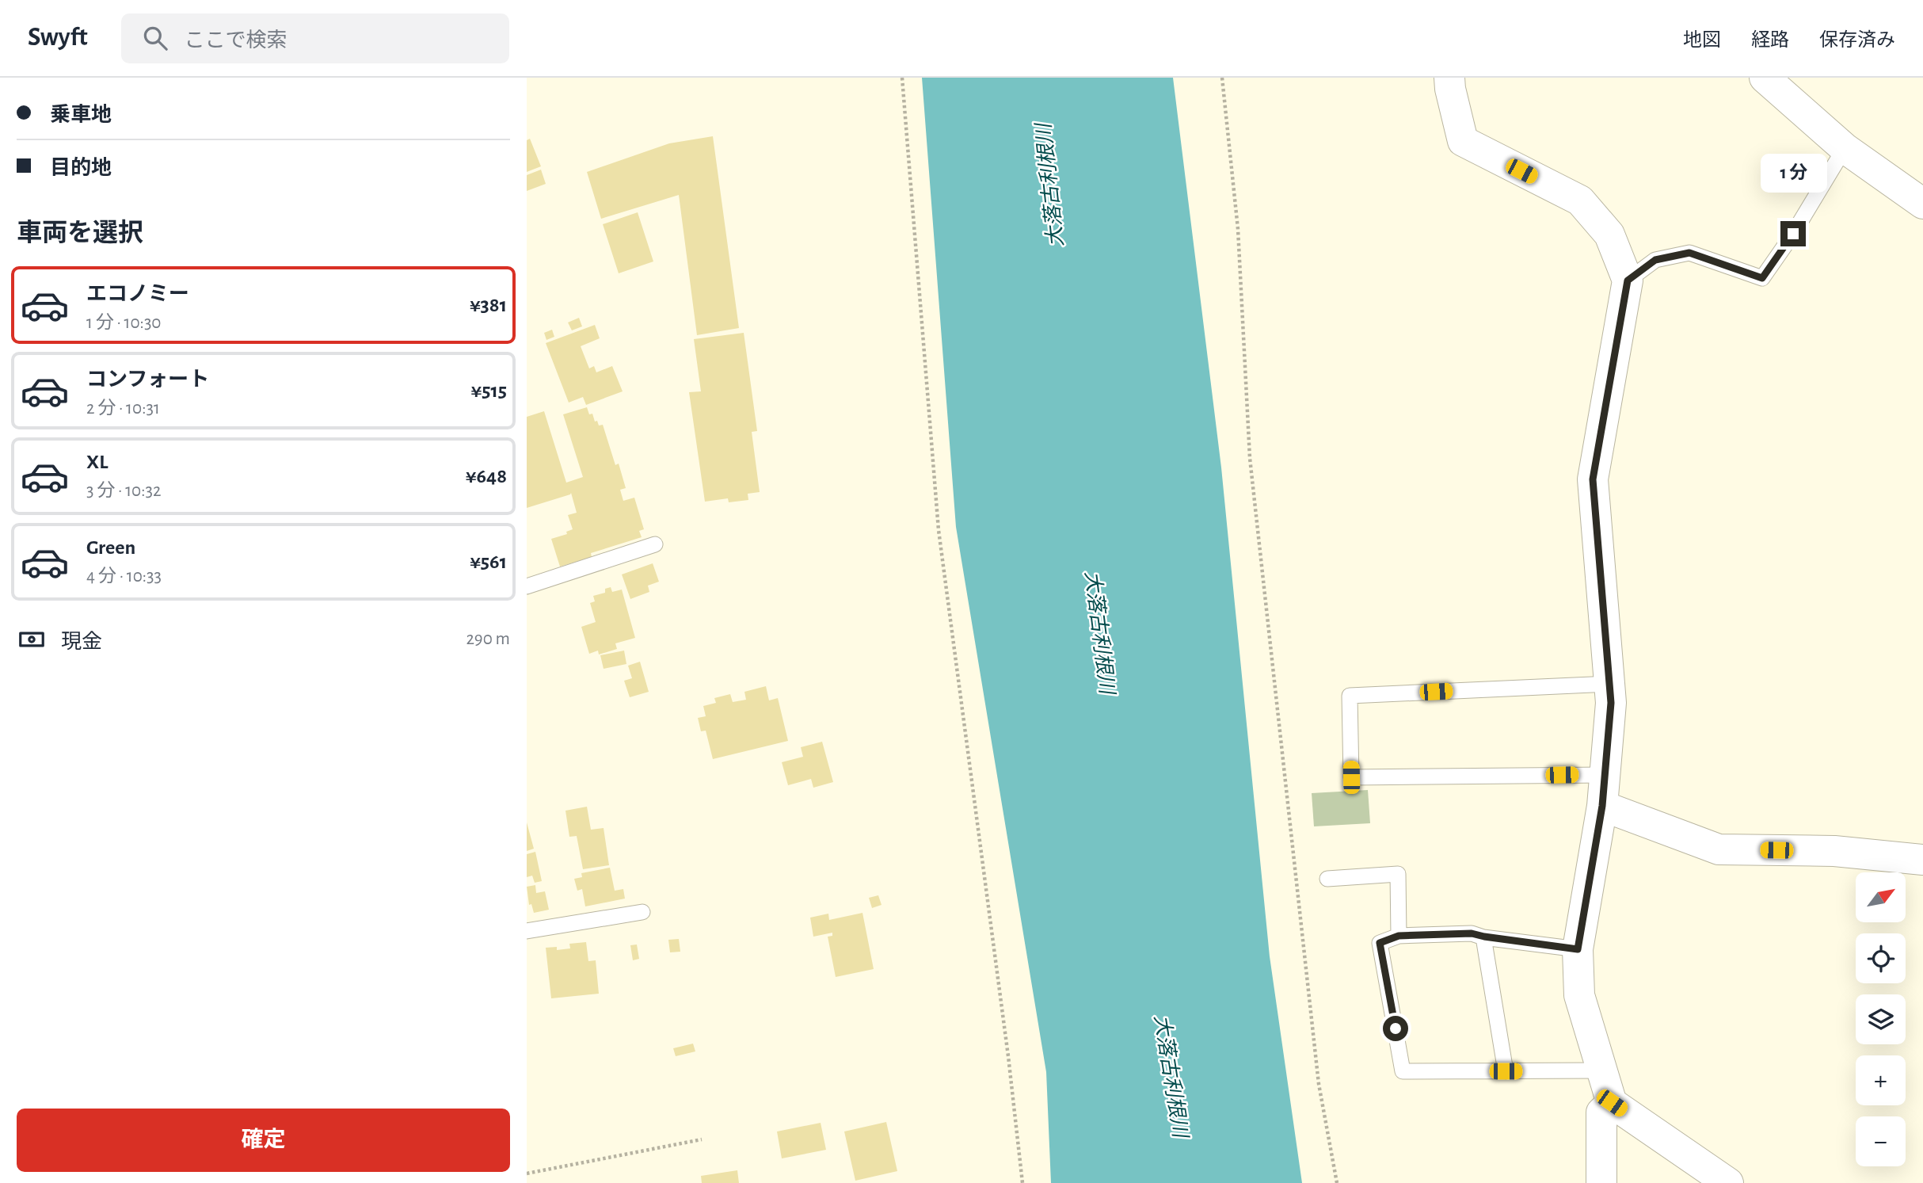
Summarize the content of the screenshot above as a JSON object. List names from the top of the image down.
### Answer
{
  "water": ["大落古利根川"],
  "north": "top right",
  "page": {
    "header": "Swyft",
    "search": "ここで検索",
    "nav": ["地図", "経路", "保存済み"],
    "banner": ["乗車地", "目的地"],
    "bubble": "1 分",
    "heading": "車両を選択",
    "list": [
      {
        "name": "エコノミー",
        "note": "1 分 · 10:30",
        "value": "¥381"
      },
      {
        "name": "コンフォート",
        "note": "2 分 · 10:31",
        "value": "¥515"
      },
      {
        "name": "XL",
        "note": "3 分 · 10:32",
        "value": "¥648"
      },
      {
        "name": "Green",
        "note": "4 分 · 10:33",
        "value": "¥561"
      }
    ],
    "pay": ["現金", "290 m"],
    "map_buttons": ["+", "−"],
    "buttons": "確定"
  }
}
